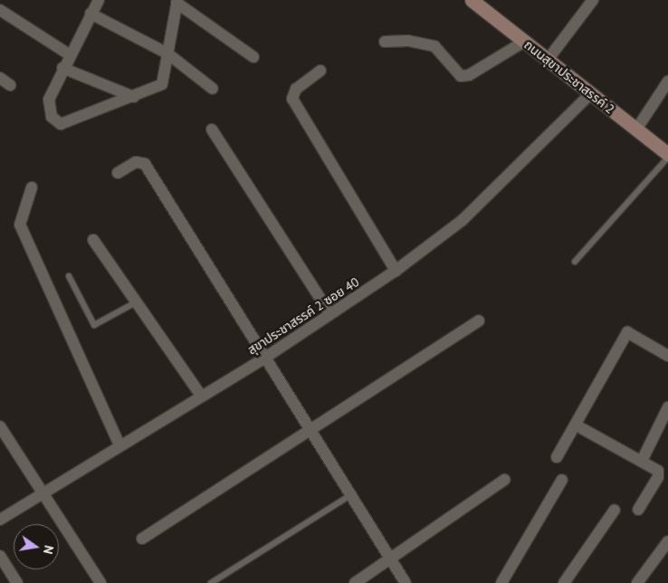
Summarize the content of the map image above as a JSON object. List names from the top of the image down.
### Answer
{
  "streets": {
    "street": ["ถนนสุขาประชาสรรค์ 2", "สุขาประชาสรรค์ 2 ซอย 40"]
  },
  "crossings": [
    ["ถนนสุขาประชาสรรค์ 2", "สุขาประชาสรรค์ 2 ซอย 40"]
  ],
  "north": "right"
}
